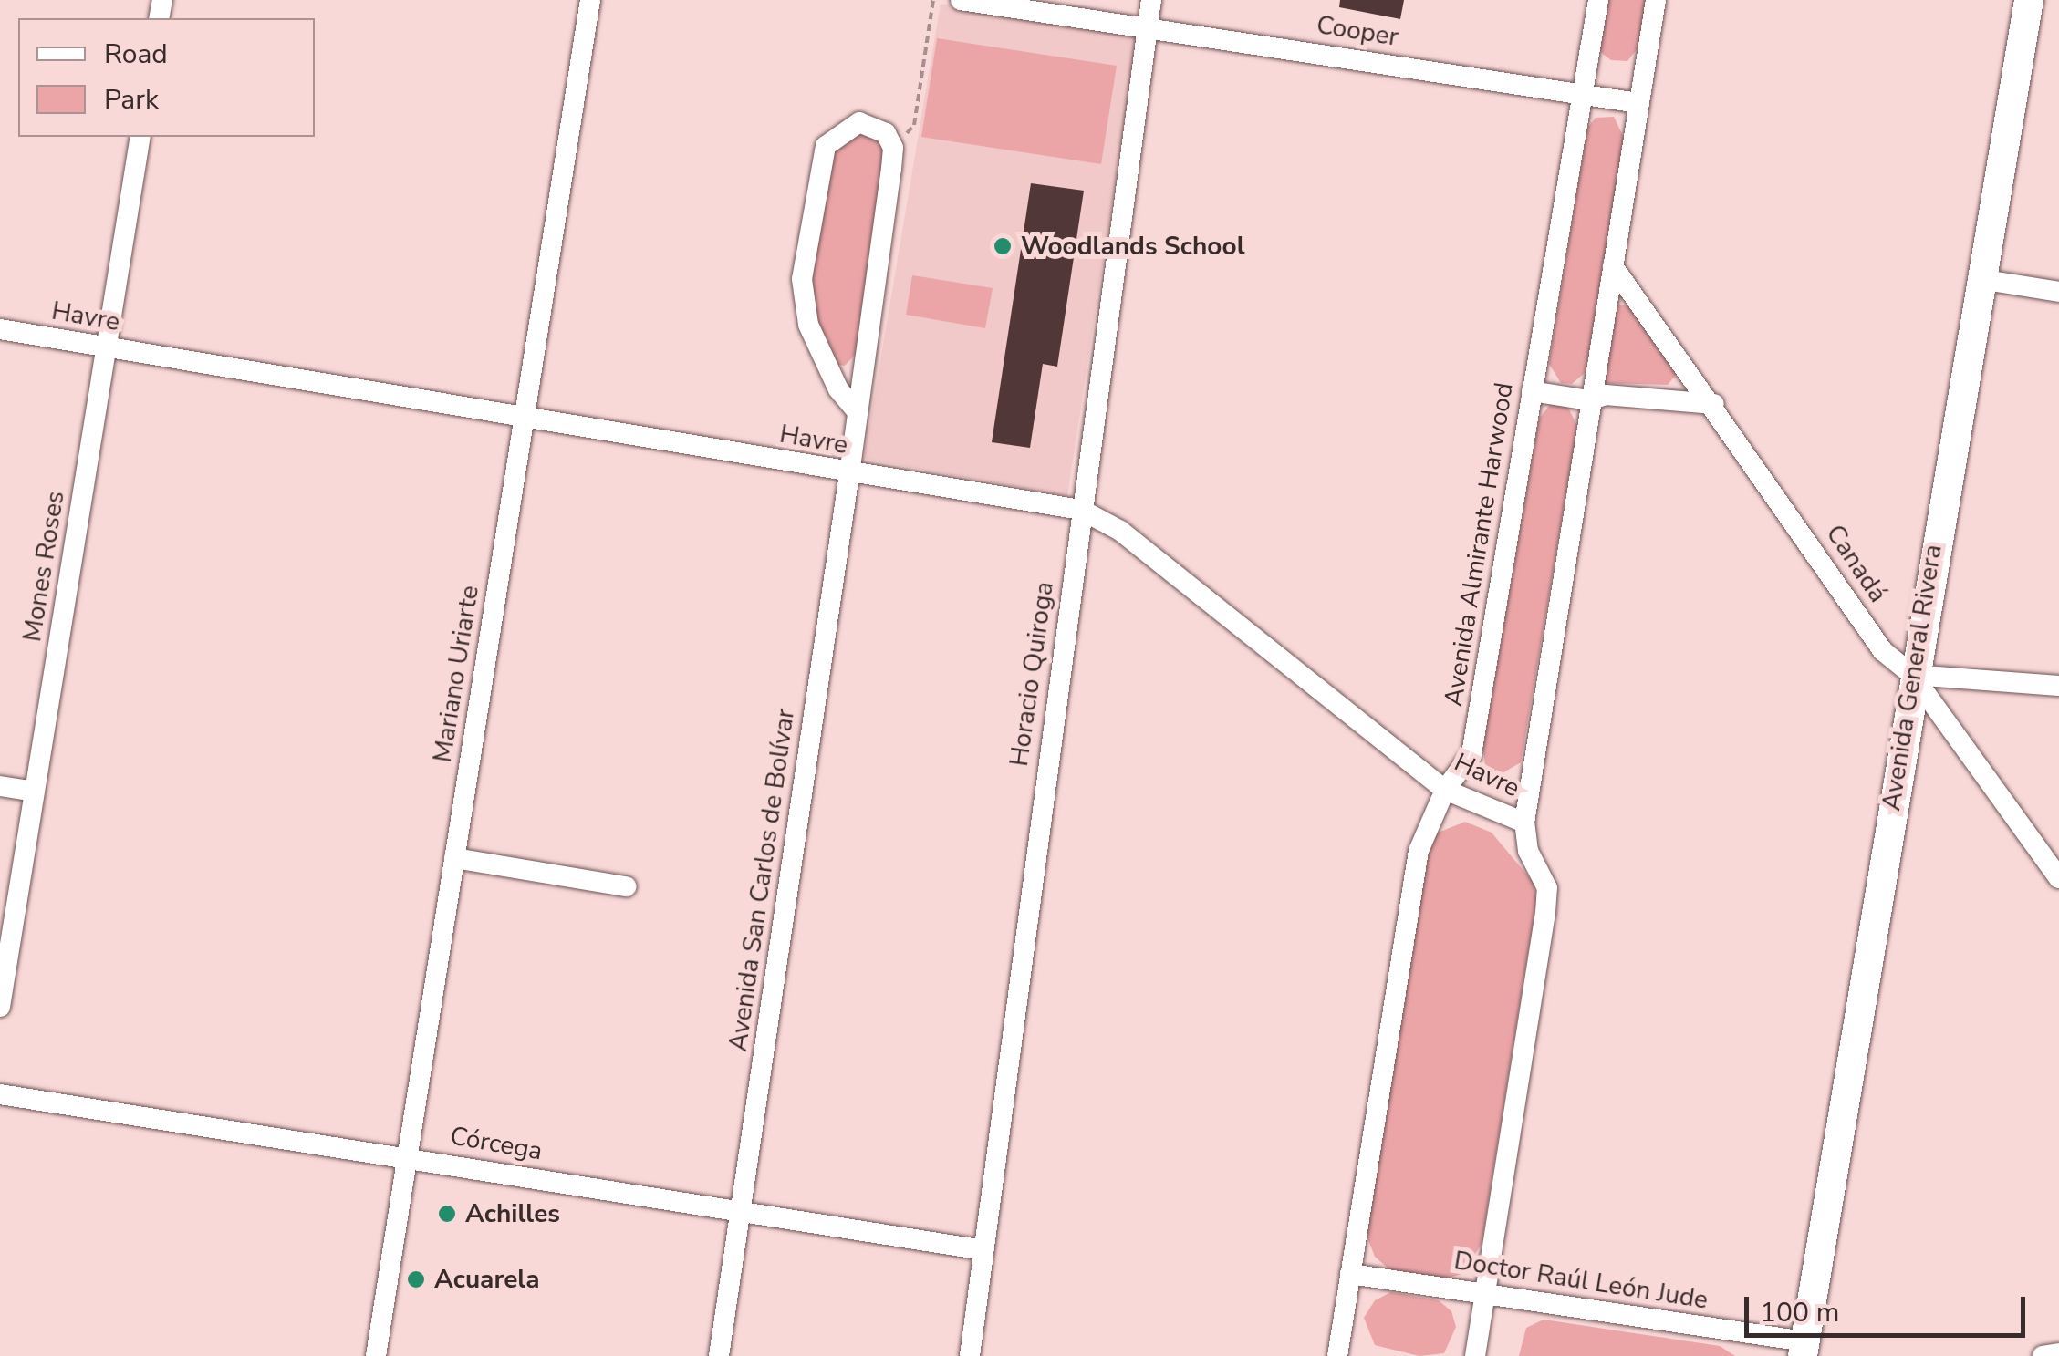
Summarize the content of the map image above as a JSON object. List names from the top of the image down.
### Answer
{
  "streets": {
    "main road": ["Avenida General Rivera"],
    "street": [
      "Cooper",
      "Havre",
      "Avenida Almirante Harwood",
      "Canadá",
      "Mones Roses",
      "Mariano Uriarte",
      "Horacio Quiroga",
      "Avenida San Carlos de Bolívar",
      "Córcega",
      "Doctor Raúl León Jude"
    ]
  },
  "crossings": [
    ["Cooper", "Avenida Almirante Harwood"],
    ["Cooper", "Horacio Quiroga"],
    ["Havre", "Avenida Almirante Harwood"],
    ["Havre", "Mones Roses"],
    ["Havre", "Mariano Uriarte"],
    ["Havre", "Horacio Quiroga"],
    ["Havre", "Avenida San Carlos de Bolívar"],
    ["Avenida Almirante Harwood", "Doctor Raúl León Jude"],
    ["Canadá", "Avenida General Rivera"],
    ["Mariano Uriarte", "Córcega"],
    ["Horacio Quiroga", "Córcega"],
    ["Avenida General Rivera", "Doctor Raúl León Jude"],
    ["Avenida San Carlos de Bolívar", "Córcega"]
  ],
  "places": ["Woodlands School", "Achilles", "Acuarela"],
  "legend": ["Road", "Park"],
  "scale_bar": "100 m"
}
